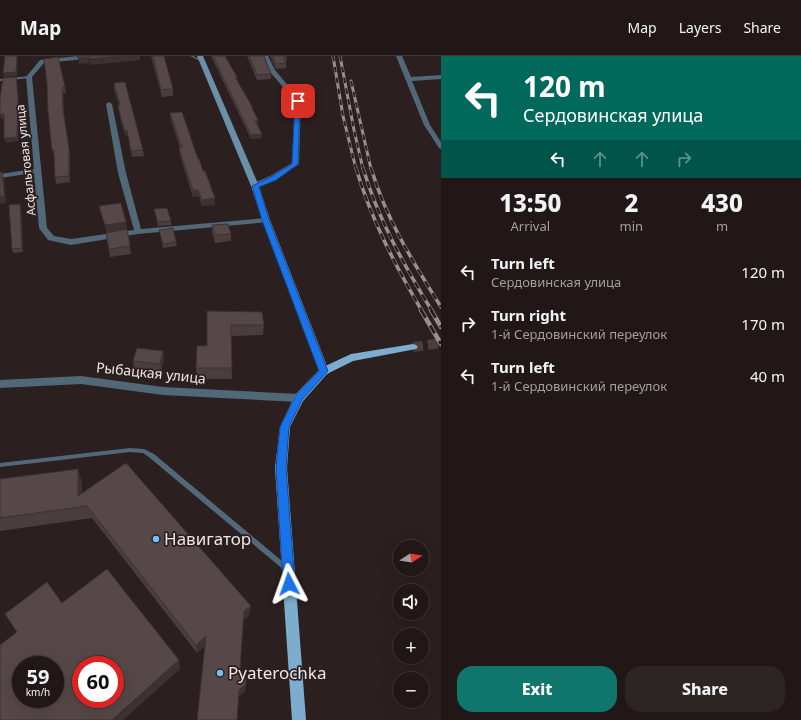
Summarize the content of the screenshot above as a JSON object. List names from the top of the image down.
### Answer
{
  "streets": {
    "street": ["Асфальтовая улица", "Рыбацкая улица"]
  },
  "places": ["Навигатор", "Pyaterochka"],
  "north": "right",
  "page": {
    "header": "Map",
    "nav": ["Map", "Layers", "Share"],
    "turn": ["120 m", "Сердовинская улица"],
    "eta": [
      "13:50",
      "Arrival",
      "2",
      "min",
      "430",
      "m"
    ],
    "list": [
      {
        "name": "Turn left",
        "note": "Сердовинская улица",
        "value": "120 m"
      },
      {
        "name": "Turn right",
        "note": "1-й Сердовинский переулок",
        "value": "170 m"
      },
      {
        "name": "Turn left",
        "note": "1-й Сердовинский переулок",
        "value": "40 m"
      }
    ],
    "map_buttons": ["+", "−"],
    "speed": "59 km/h",
    "limit": "60",
    "buttons": ["Exit", "Share"]
  }
}
